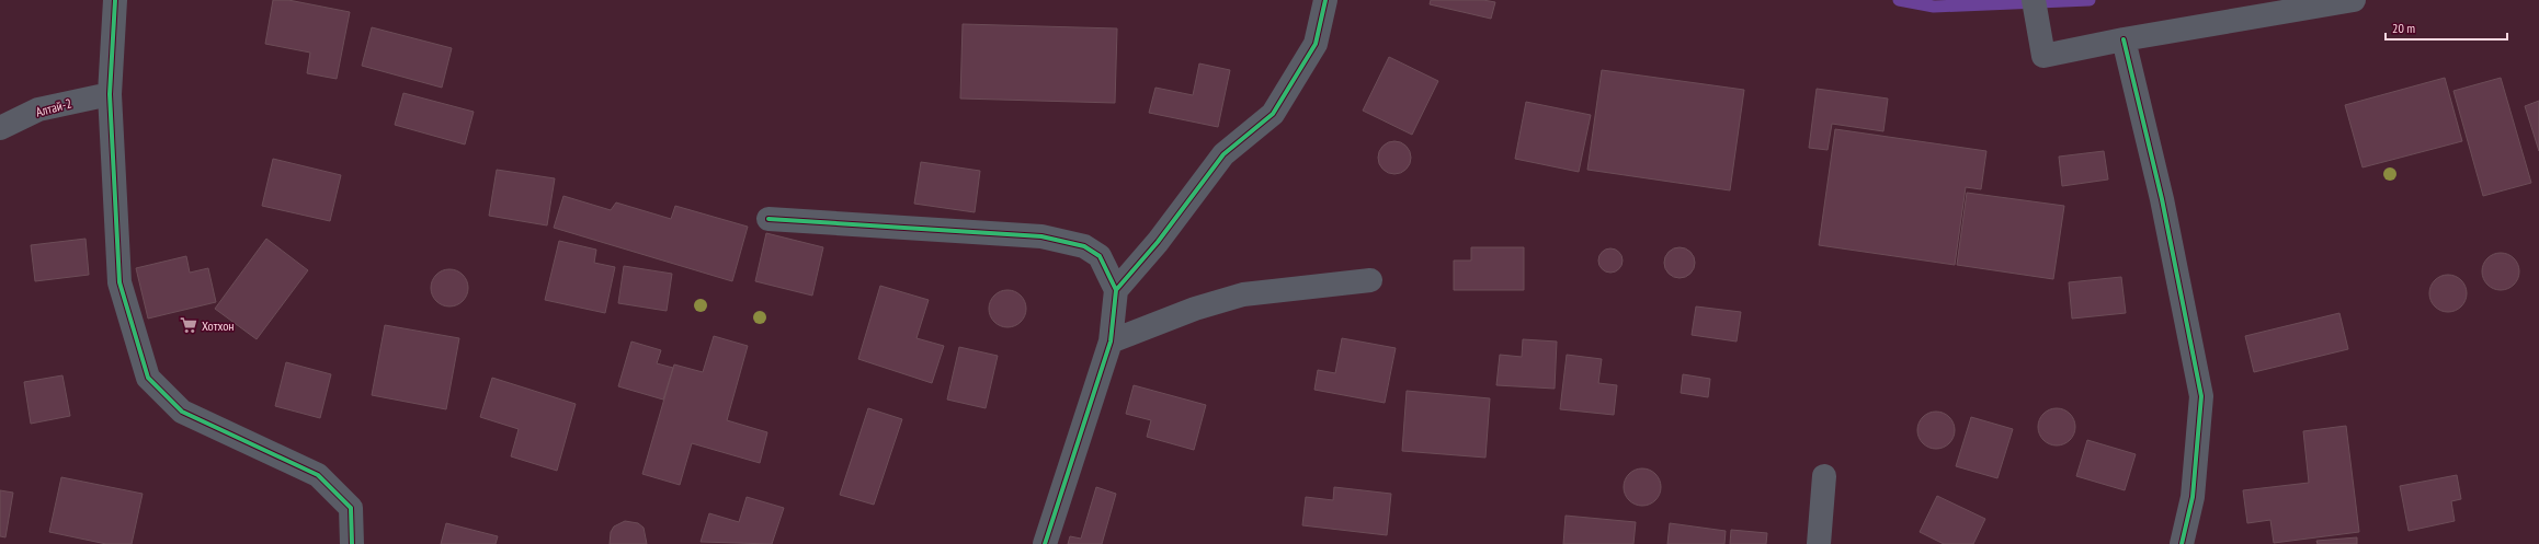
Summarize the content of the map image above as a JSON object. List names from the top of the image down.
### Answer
{
  "streets": {
    "street": ["Алтай-2"]
  },
  "places": {
    "supermarket": ["Хотхон"]
  },
  "scale_bar": "20 m"
}
